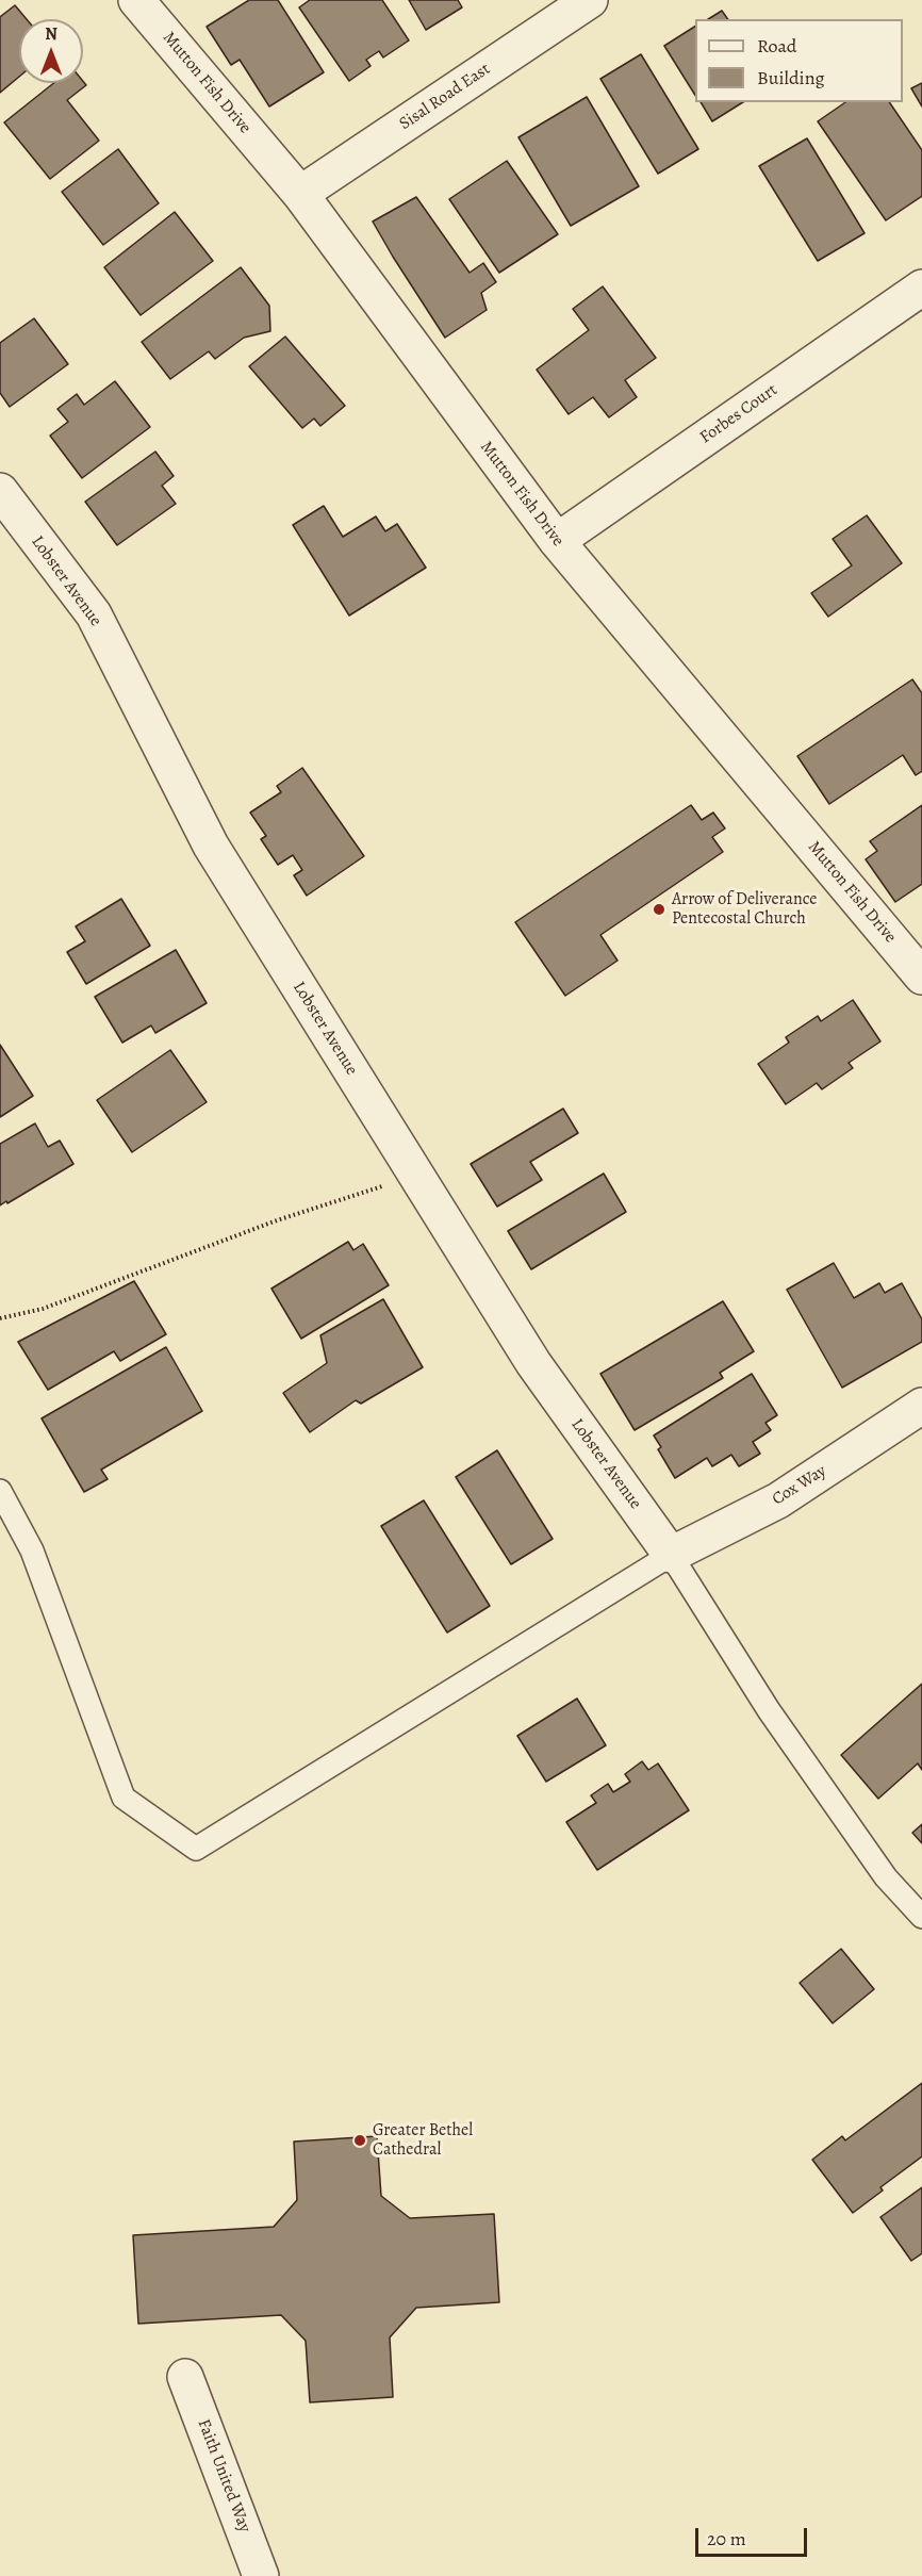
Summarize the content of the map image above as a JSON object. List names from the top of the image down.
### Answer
{
  "streets": {
    "street": [
      "Mutton Fish Drive",
      "Sisal Road East",
      "Forbes Court",
      "Lobster Avenue",
      "Cox Way",
      "Faith United Way"
    ]
  },
  "crossings": [
    ["Mutton Fish Drive", "Sisal Road East"],
    ["Mutton Fish Drive", "Forbes Court"],
    ["Lobster Avenue", "Cox Way"]
  ],
  "places": ["Arrow of Deliverance Pentecostal Church", "Greater Bethel Cathedral"],
  "legend": ["Road", "Building"],
  "scale_bar": "20 m",
  "north": "top"
}
